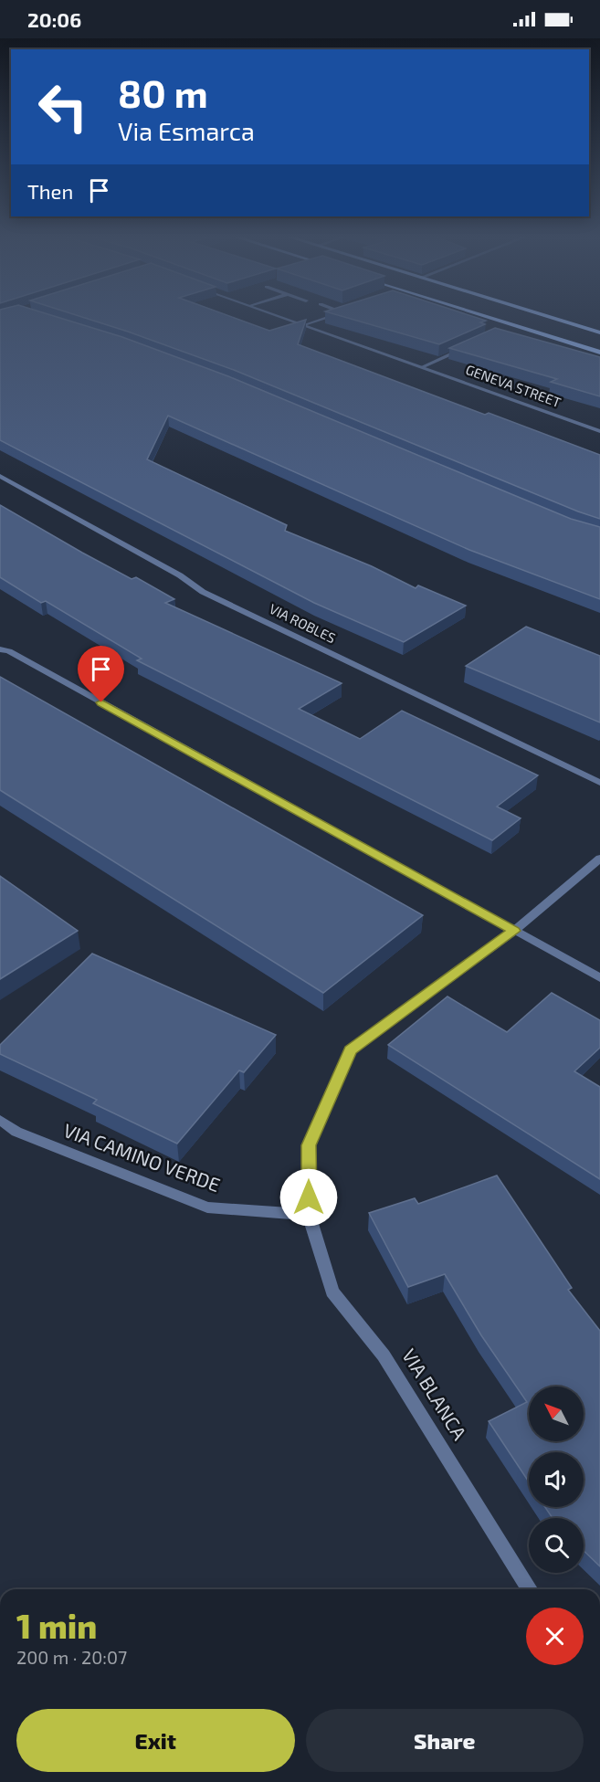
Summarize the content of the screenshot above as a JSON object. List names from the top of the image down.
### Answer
{
  "streets": {
    "street": [
      "GENEVA STREET",
      "VIA ROBLES",
      "VIA CAMINO VERDE",
      "VIA BLANCA"
    ]
  },
  "crossings": [
    ["VIA CAMINO VERDE", "VIA BLANCA"]
  ],
  "north": "top left",
  "page": {
    "status": "20:06",
    "turn": ["80 m", "Via Esmarca"],
    "then": "Then",
    "heading": ["1 min", "200 m · 20:07"],
    "buttons": ["Exit", "Share"]
  }
}
